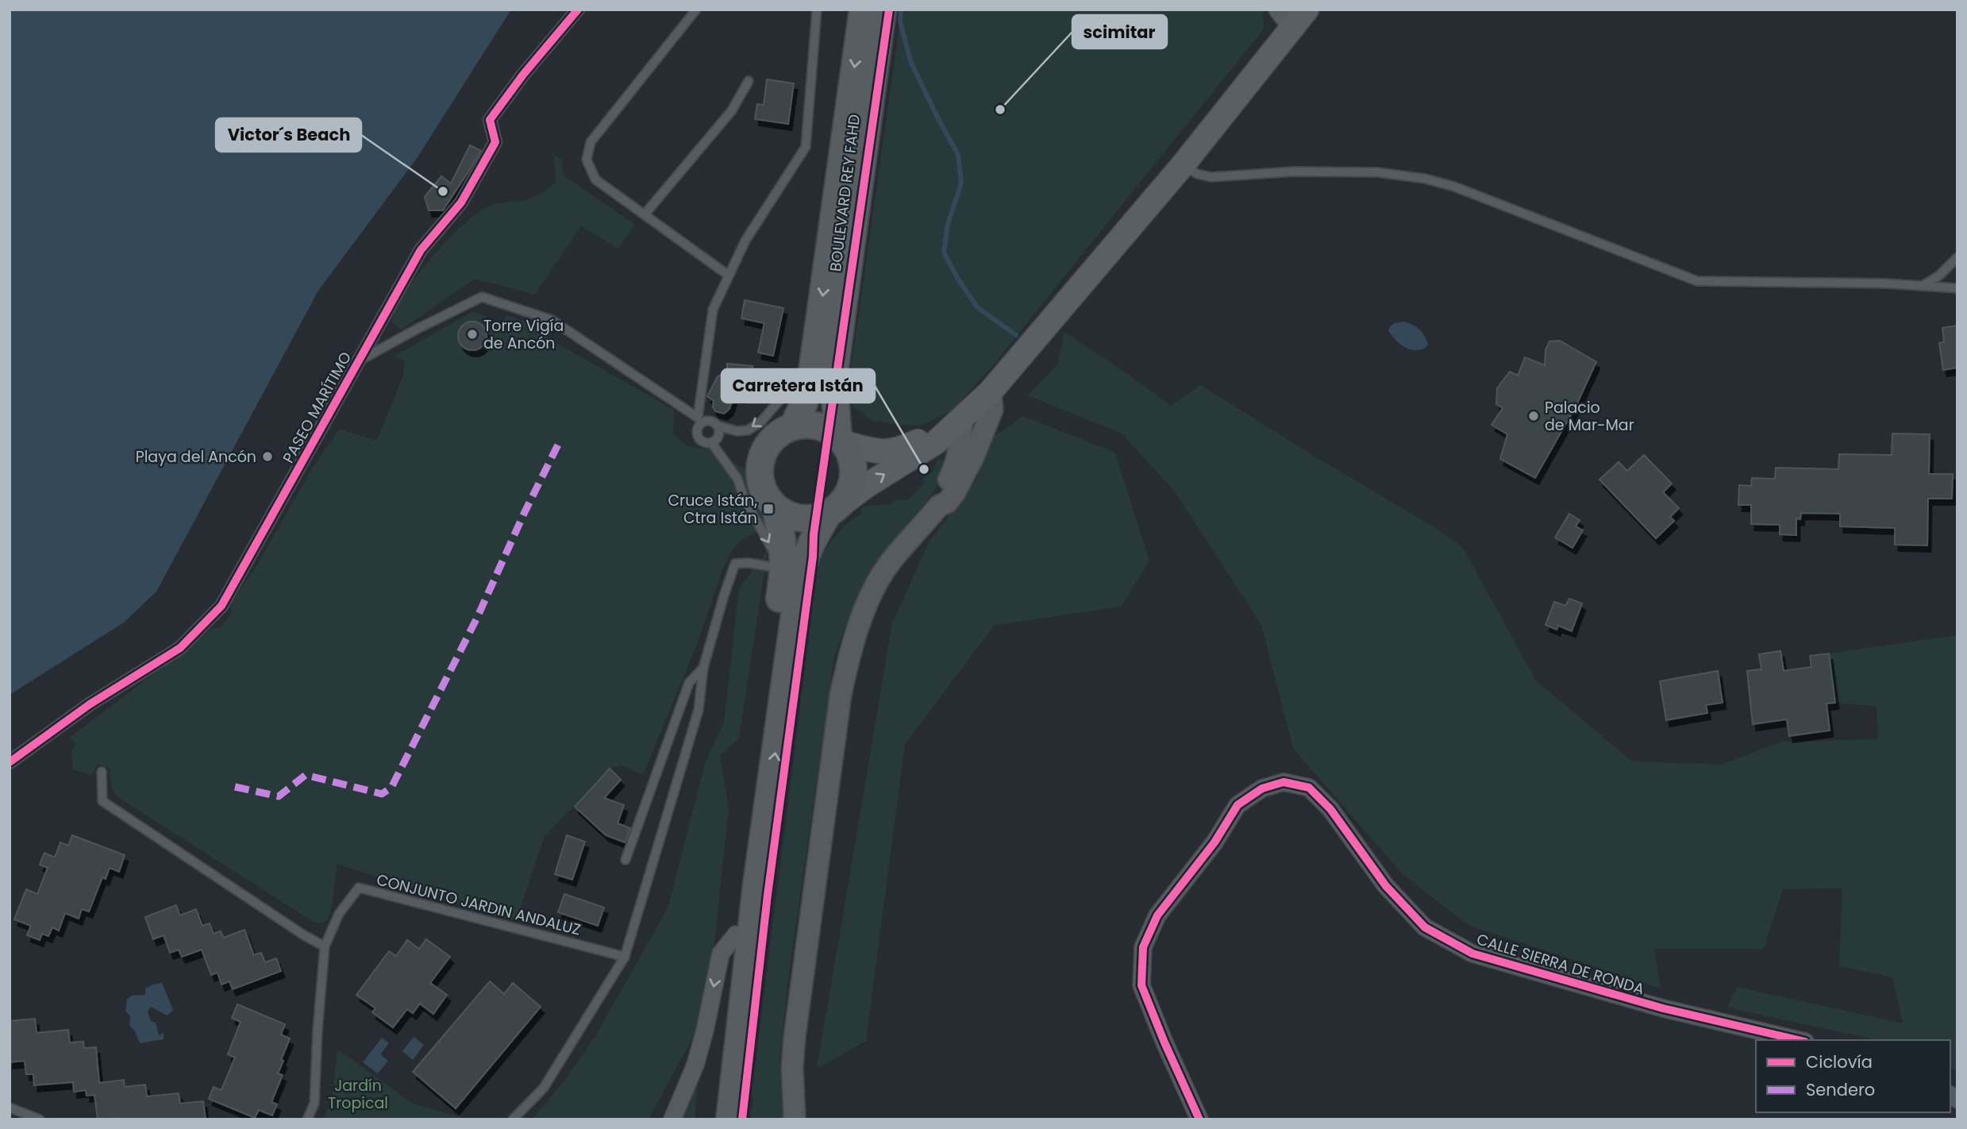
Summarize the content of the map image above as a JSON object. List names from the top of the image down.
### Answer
{
  "streets": {
    "main road": ["BOULEVARD REY FAHD"],
    "street": ["PASEO MARÍTIMO", "CALLE SIERRA DE RONDA"],
    "lane": ["CONJUNTO JARDIN ANDALUZ"]
  },
  "parks": ["Jardín Tropical"],
  "places": {
    "other": [
      "scimitar",
      "Victor´s Beach",
      "Torre Vigía de Ancón",
      "Palacio de Mar-Mar",
      "Playa del Ancón",
      "Carretera Istán"
    ],
    "transit": ["Cruce Istán, Ctra Istán"]
  },
  "legend": ["Ciclovía", "Sendero"]
}
